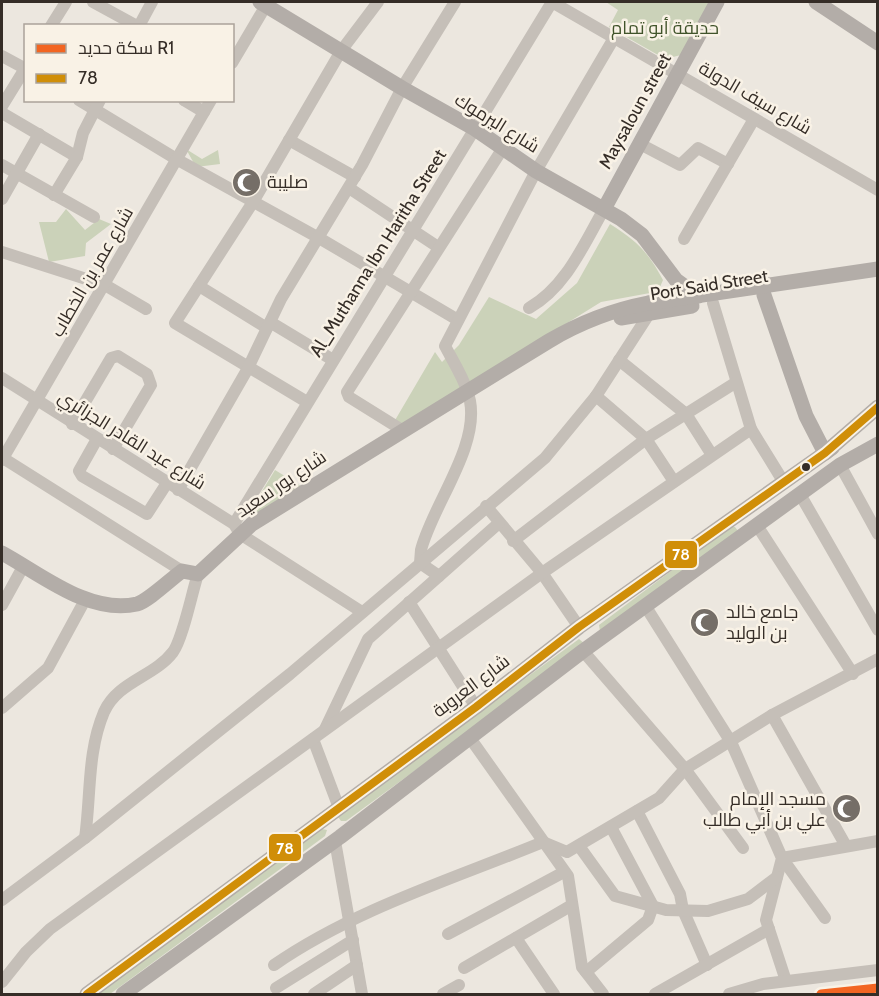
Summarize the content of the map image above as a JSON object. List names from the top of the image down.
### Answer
{
  "streets": {
    "main road": [
      "Maysaloun street",
      "شارع اليرموك",
      "Port Said Street",
      "شارع بور سعيد",
      "شارع العروبة"
    ],
    "street": [
      "شارع سيف الدولة",
      "Al_Muthanna Ibn Haritha Street",
      "شارع عمر بن الخطاب",
      "شارع عبد القادر الجزائري"
    ]
  },
  "crossings": [
    ["شارع سيف الدولة", "Maysaloun street"],
    ["شارع سيف الدولة", "Al_Muthanna Ibn Haritha Street"],
    ["Maysaloun street", "شارع اليرموك"],
    ["شارع اليرموك", "Al_Muthanna Ibn Haritha Street"],
    ["Al_Muthanna Ibn Haritha Street", "شارع عبد القادر الجزائري"],
    ["Al_Muthanna Ibn Haritha Street", "شارع بور سعيد"],
    ["شارع عمر بن الخطاب", "شارع عبد القادر الجزائري"],
    ["Port Said Street", "شارع بور سعيد"],
    ["شارع عبد القادر الجزائري", "شارع بور سعيد"]
  ],
  "parks": ["حديقة أبو تمام"],
  "places": {
    "mosque": ["صليبة", "جامع خالد بن الوليد", "مسجد الإمام علي بن أبي طالب"]
  },
  "lines": ["transit line 78", "rail line R1"],
  "legend": ["سكة حديد R1", "78"]
}
